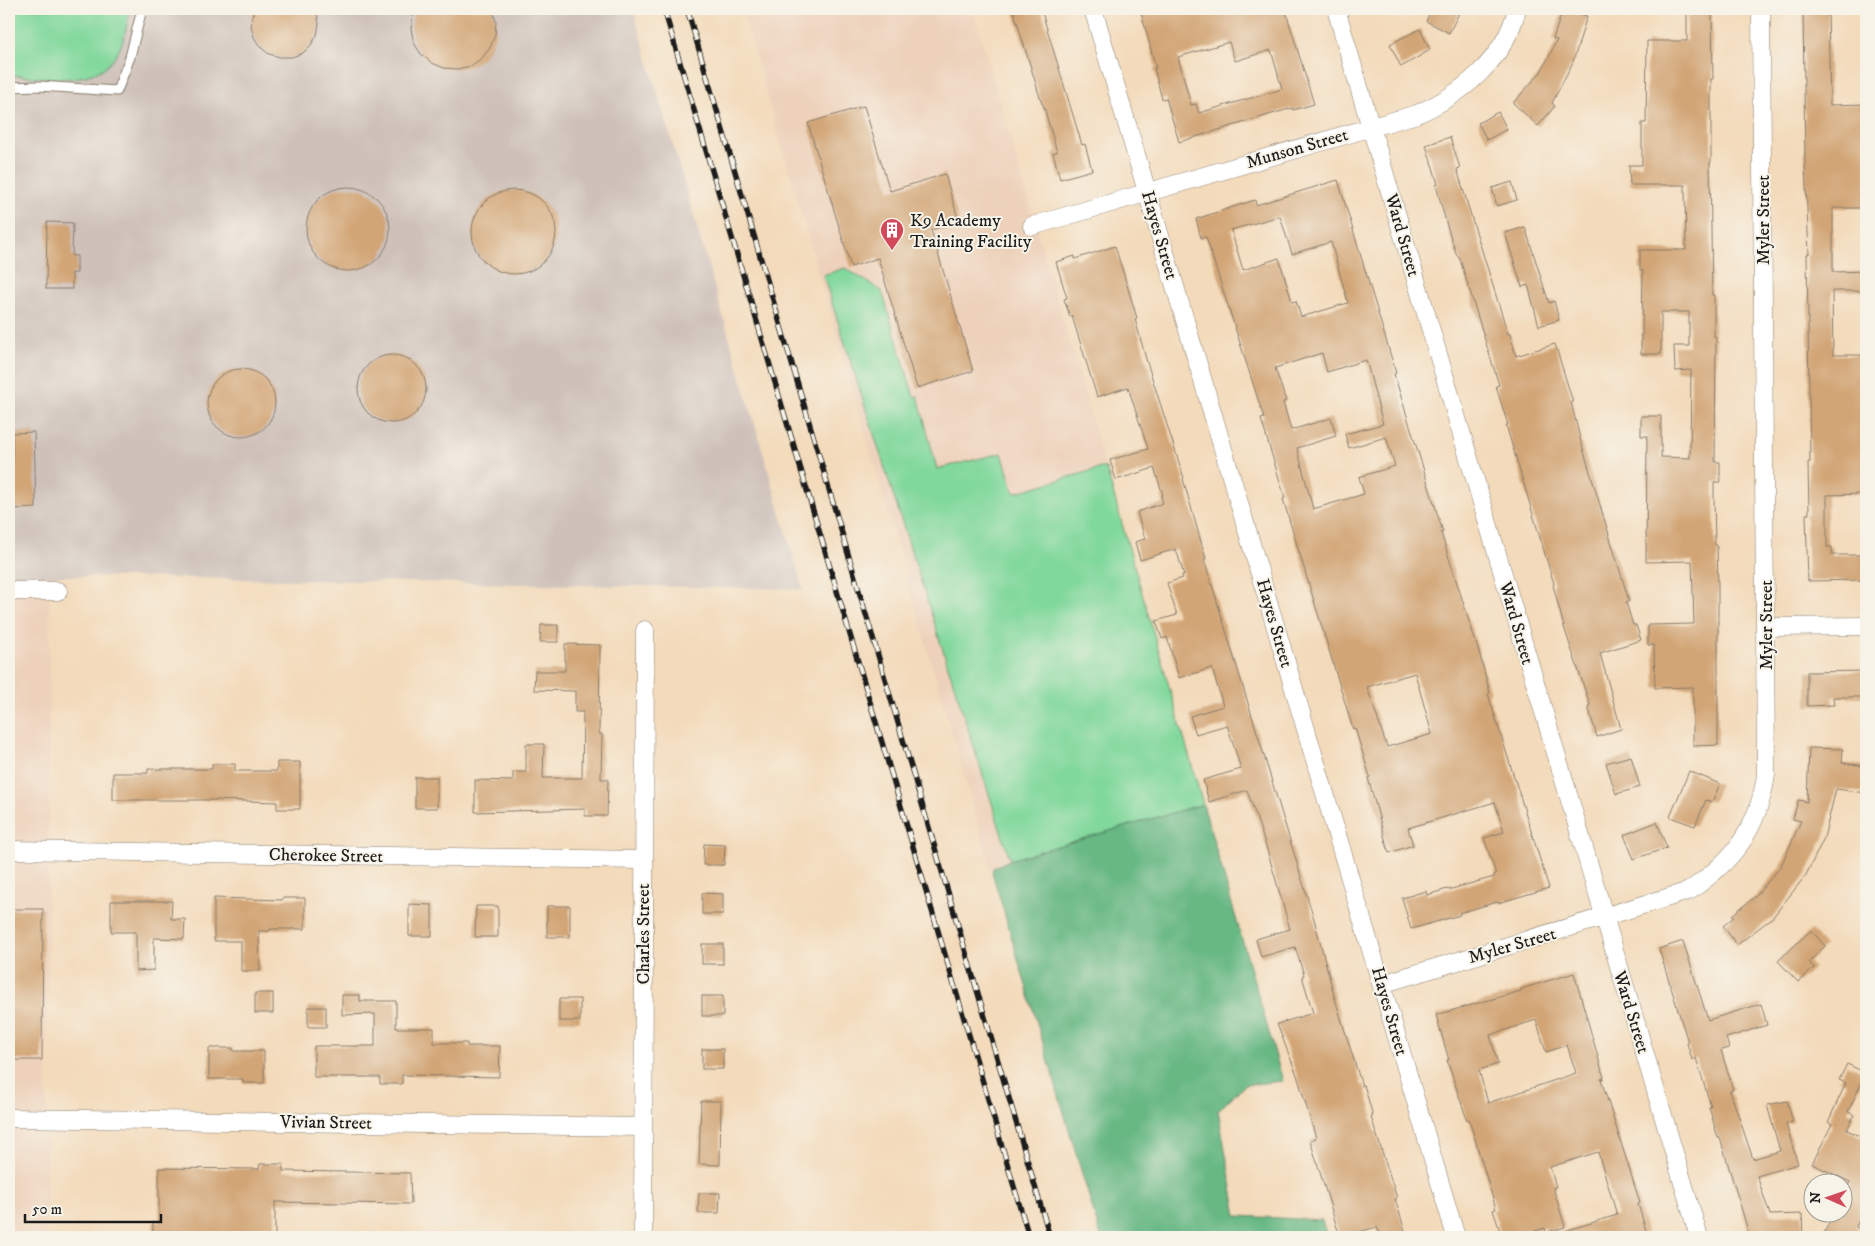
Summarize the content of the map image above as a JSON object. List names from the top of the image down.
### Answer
{
  "streets": {
    "street": [
      "Munson Street",
      "Myler Street",
      "Hayes Street",
      "Ward Street",
      "Cherokee Street",
      "Charles Street",
      "Vivian Street"
    ]
  },
  "crossings": [
    ["Munson Street", "Hayes Street"],
    ["Munson Street", "Ward Street"],
    ["Myler Street", "Hayes Street"],
    ["Myler Street", "Ward Street"],
    ["Cherokee Street", "Charles Street"],
    ["Charles Street", "Vivian Street"]
  ],
  "places": {
    "building": ["K9 Academy Training Facility"]
  },
  "scale_bar": "50 m",
  "north": "left"
}
